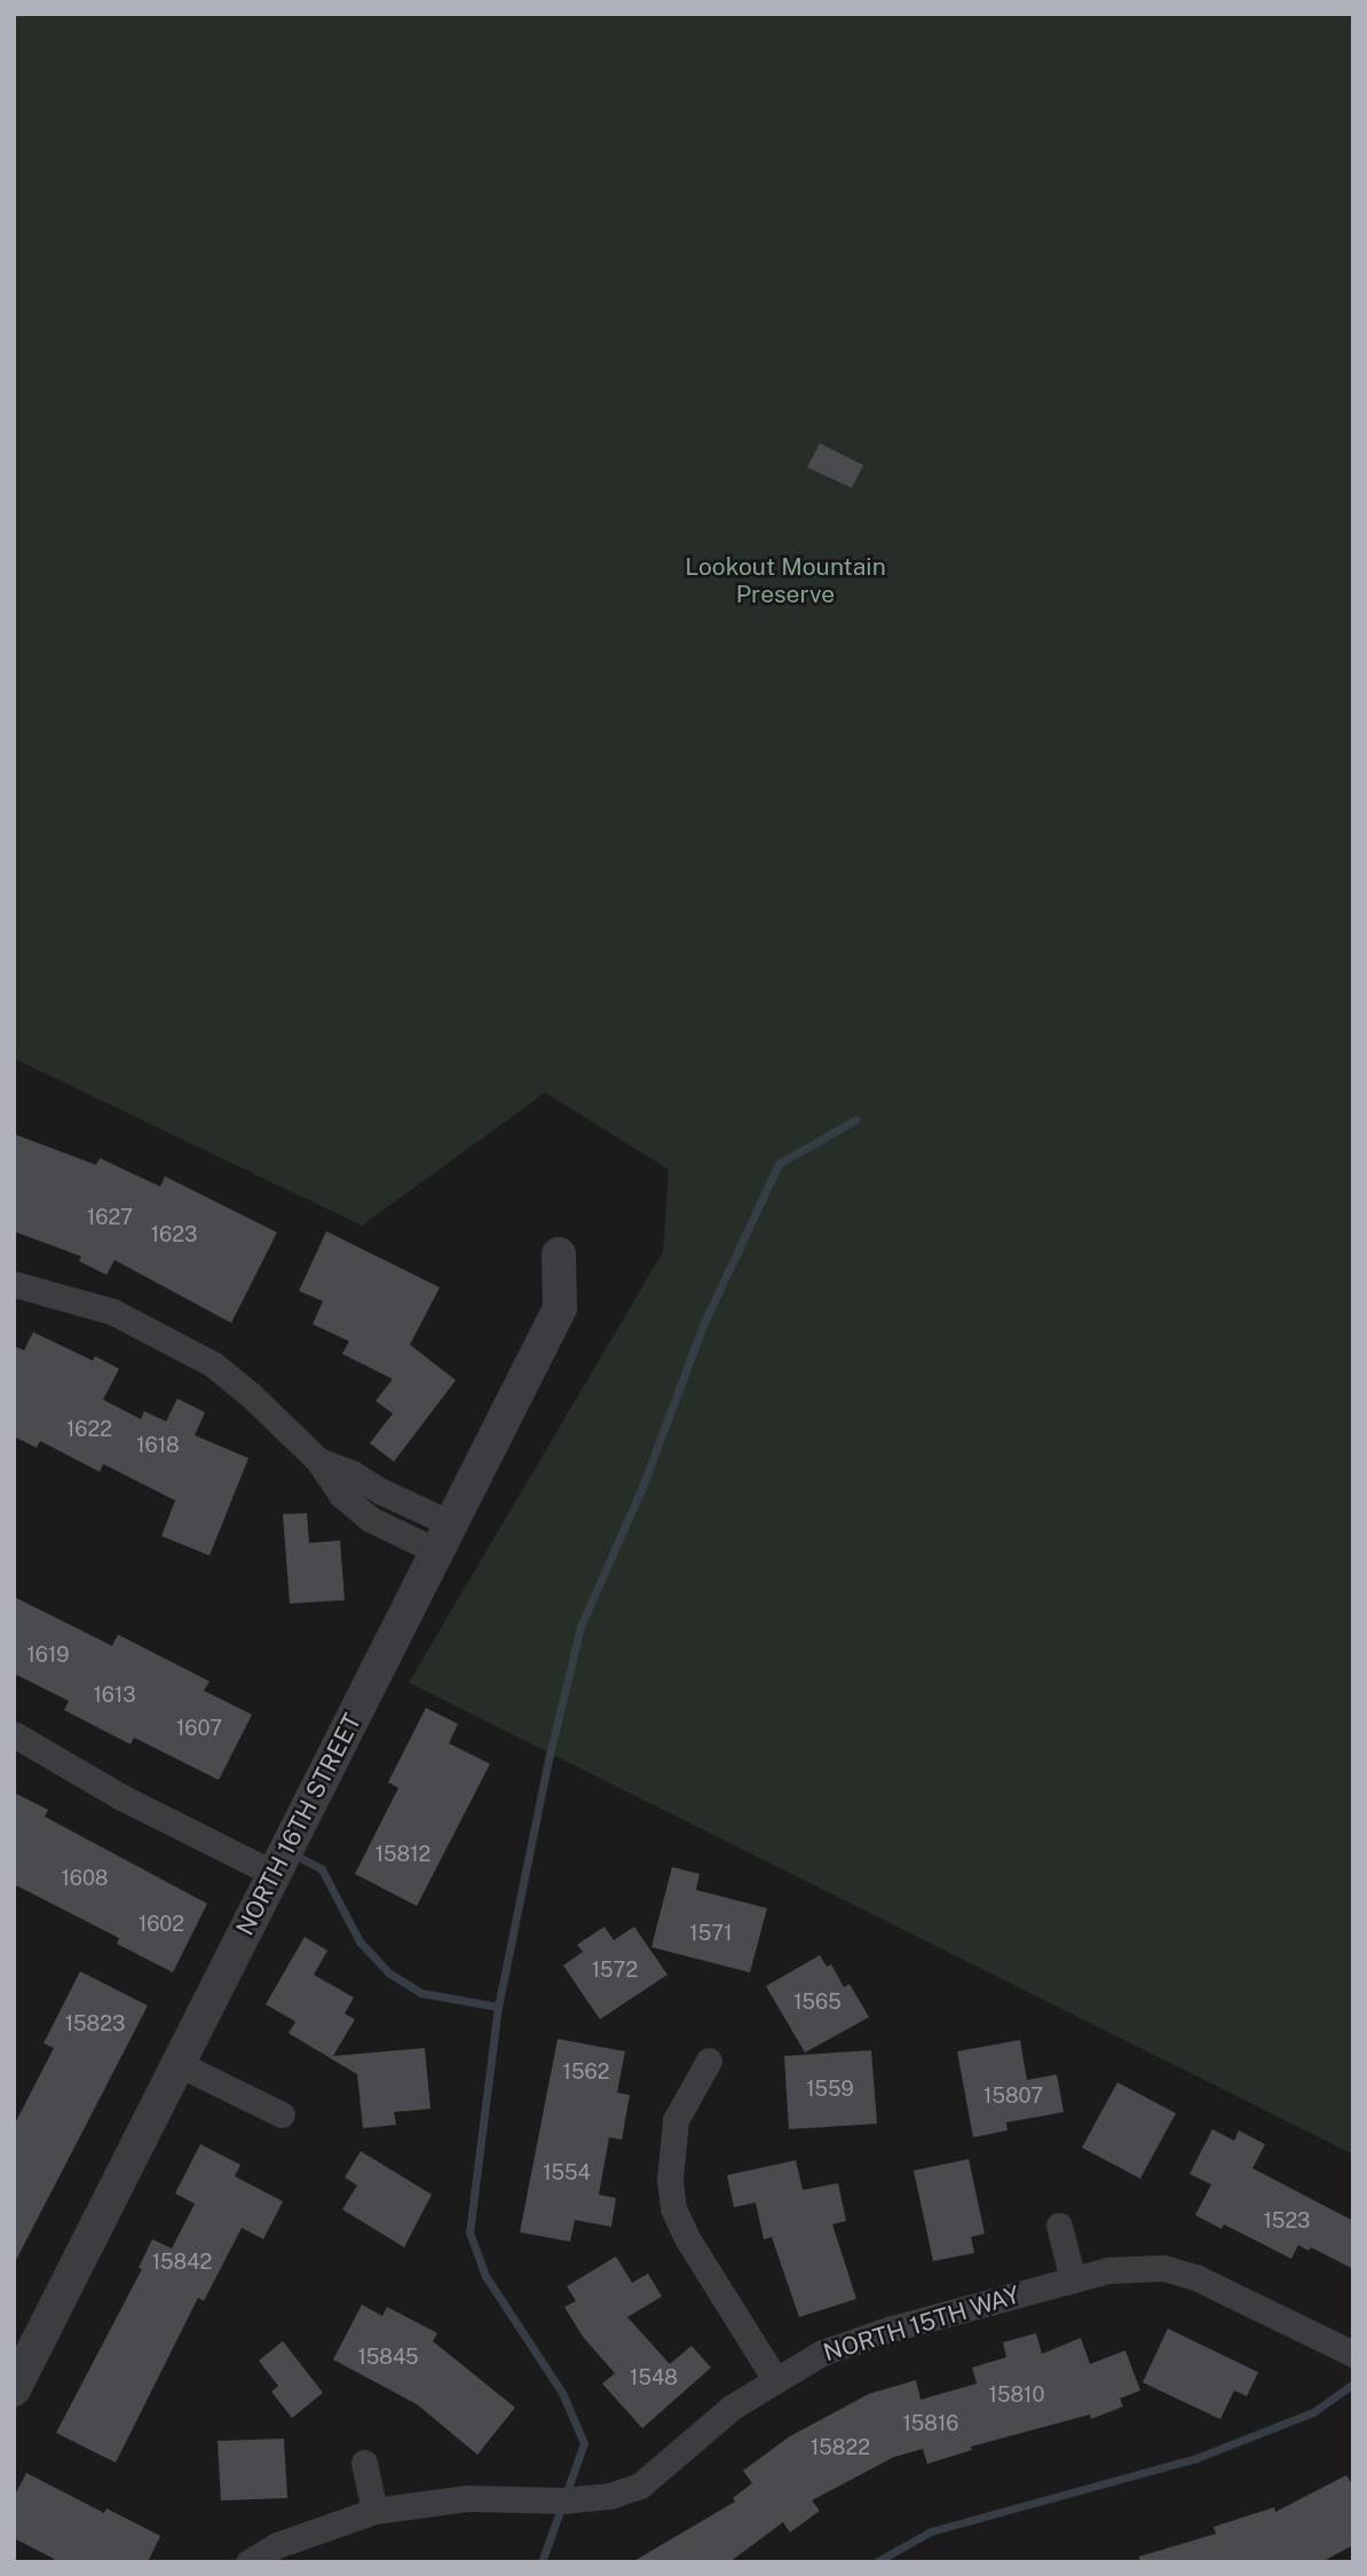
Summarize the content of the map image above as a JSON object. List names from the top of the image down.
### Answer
{
  "streets": {
    "street": ["NORTH 16TH STREET", "NORTH 15TH WAY"]
  },
  "parks": ["Lookout Mountain Preserve"],
  "house_numbers": [
    "1627",
    "1623",
    "1622",
    "1618",
    "1619",
    "1613",
    "1607",
    "15812",
    "1608",
    "1602",
    "1571",
    "1572",
    "1565",
    "15823",
    "1562",
    "1559",
    "15807",
    "1554",
    "1523",
    "15842",
    "15845",
    "1548",
    "15810",
    "15816",
    "15822"
  ]
}
